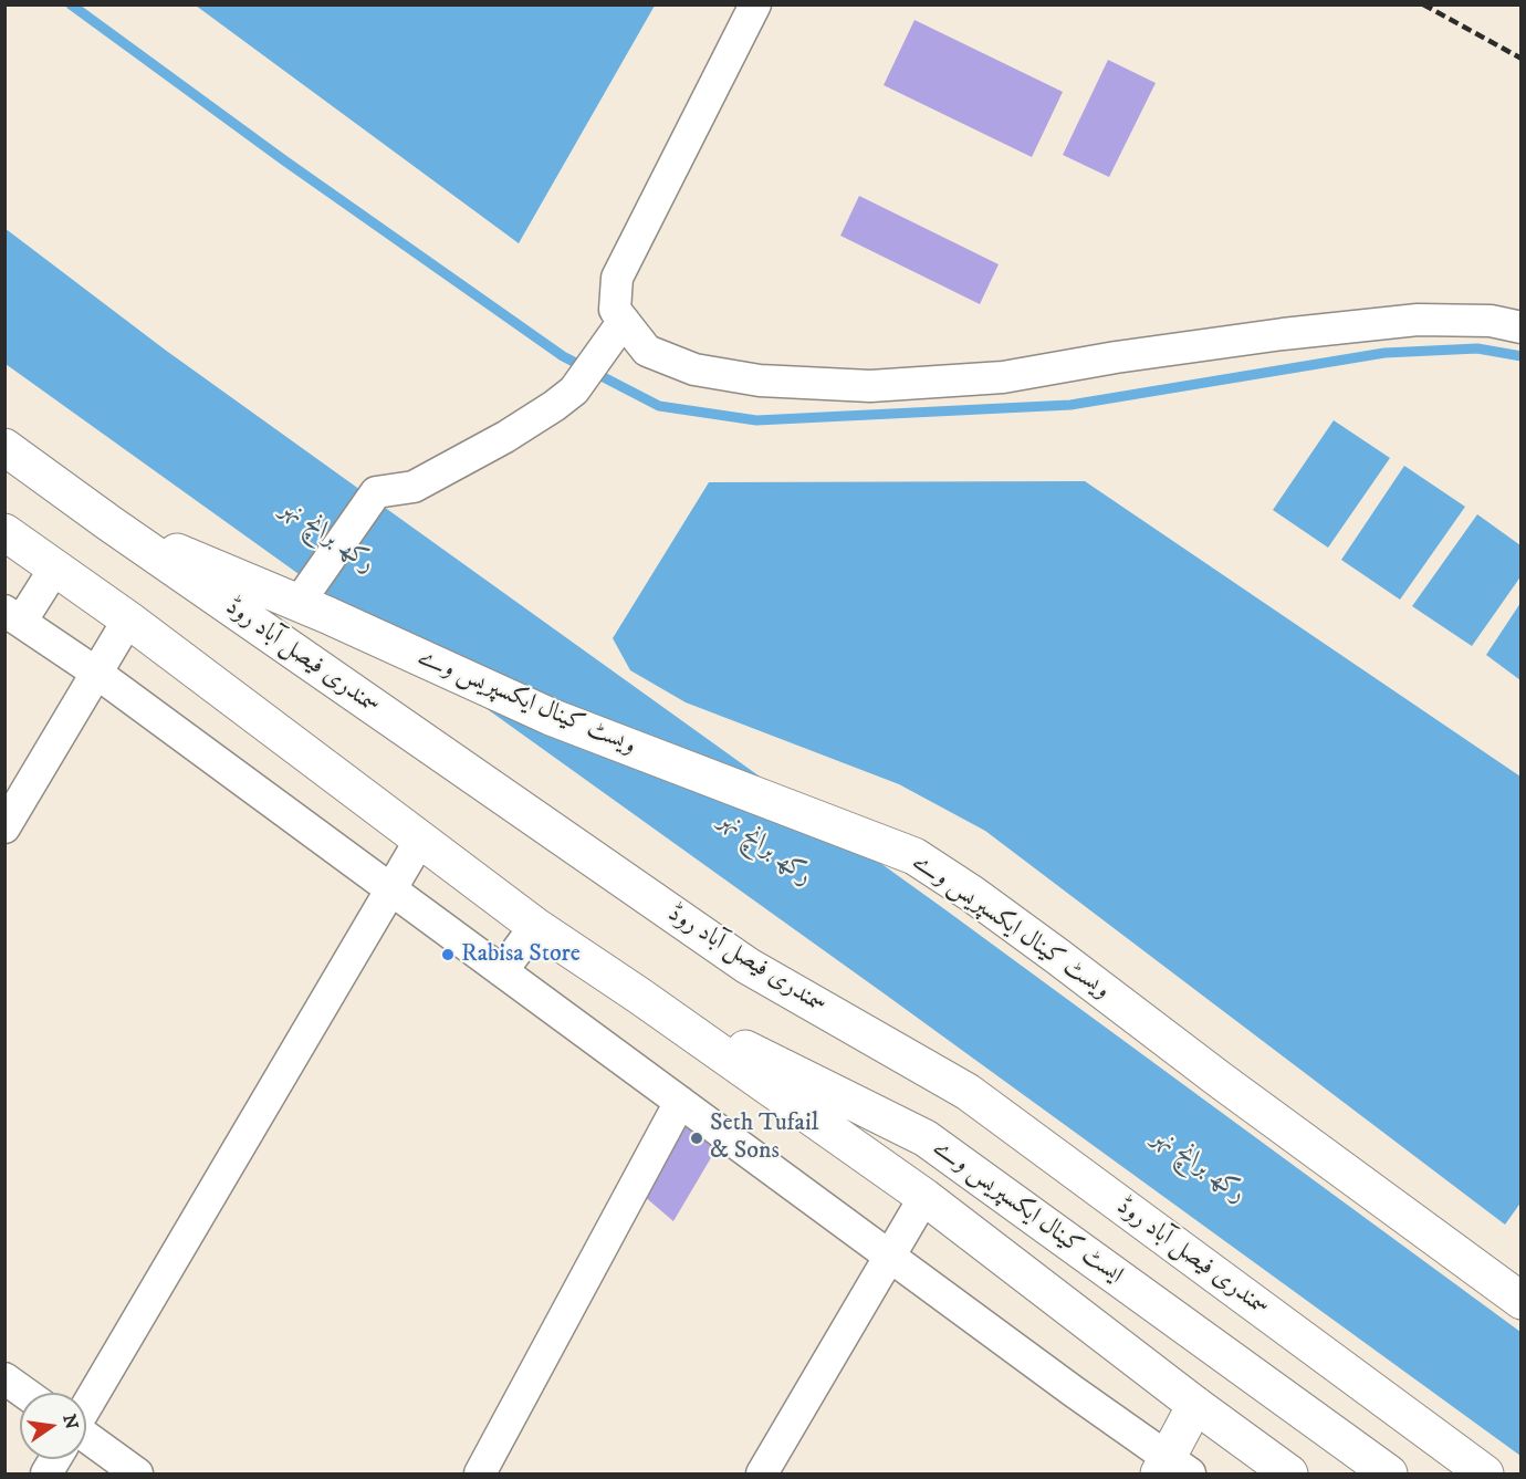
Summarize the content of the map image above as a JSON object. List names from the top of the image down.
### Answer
{
  "streets": {
    "main road": ["سمندری فیصل آباد روڈ", "ویسٹ کینال ایکسپریس وے", "ایسٹ کینال ایکسپریس وے"]
  },
  "crossings": [
    ["سمندری فیصل آباد روڈ", "ویسٹ کینال ایکسپریس وے"]
  ],
  "water": ["رکھ برانچ نہر"],
  "places": ["Rabisa Store", "Seth Tufail & Sons"],
  "north": "right"
}
